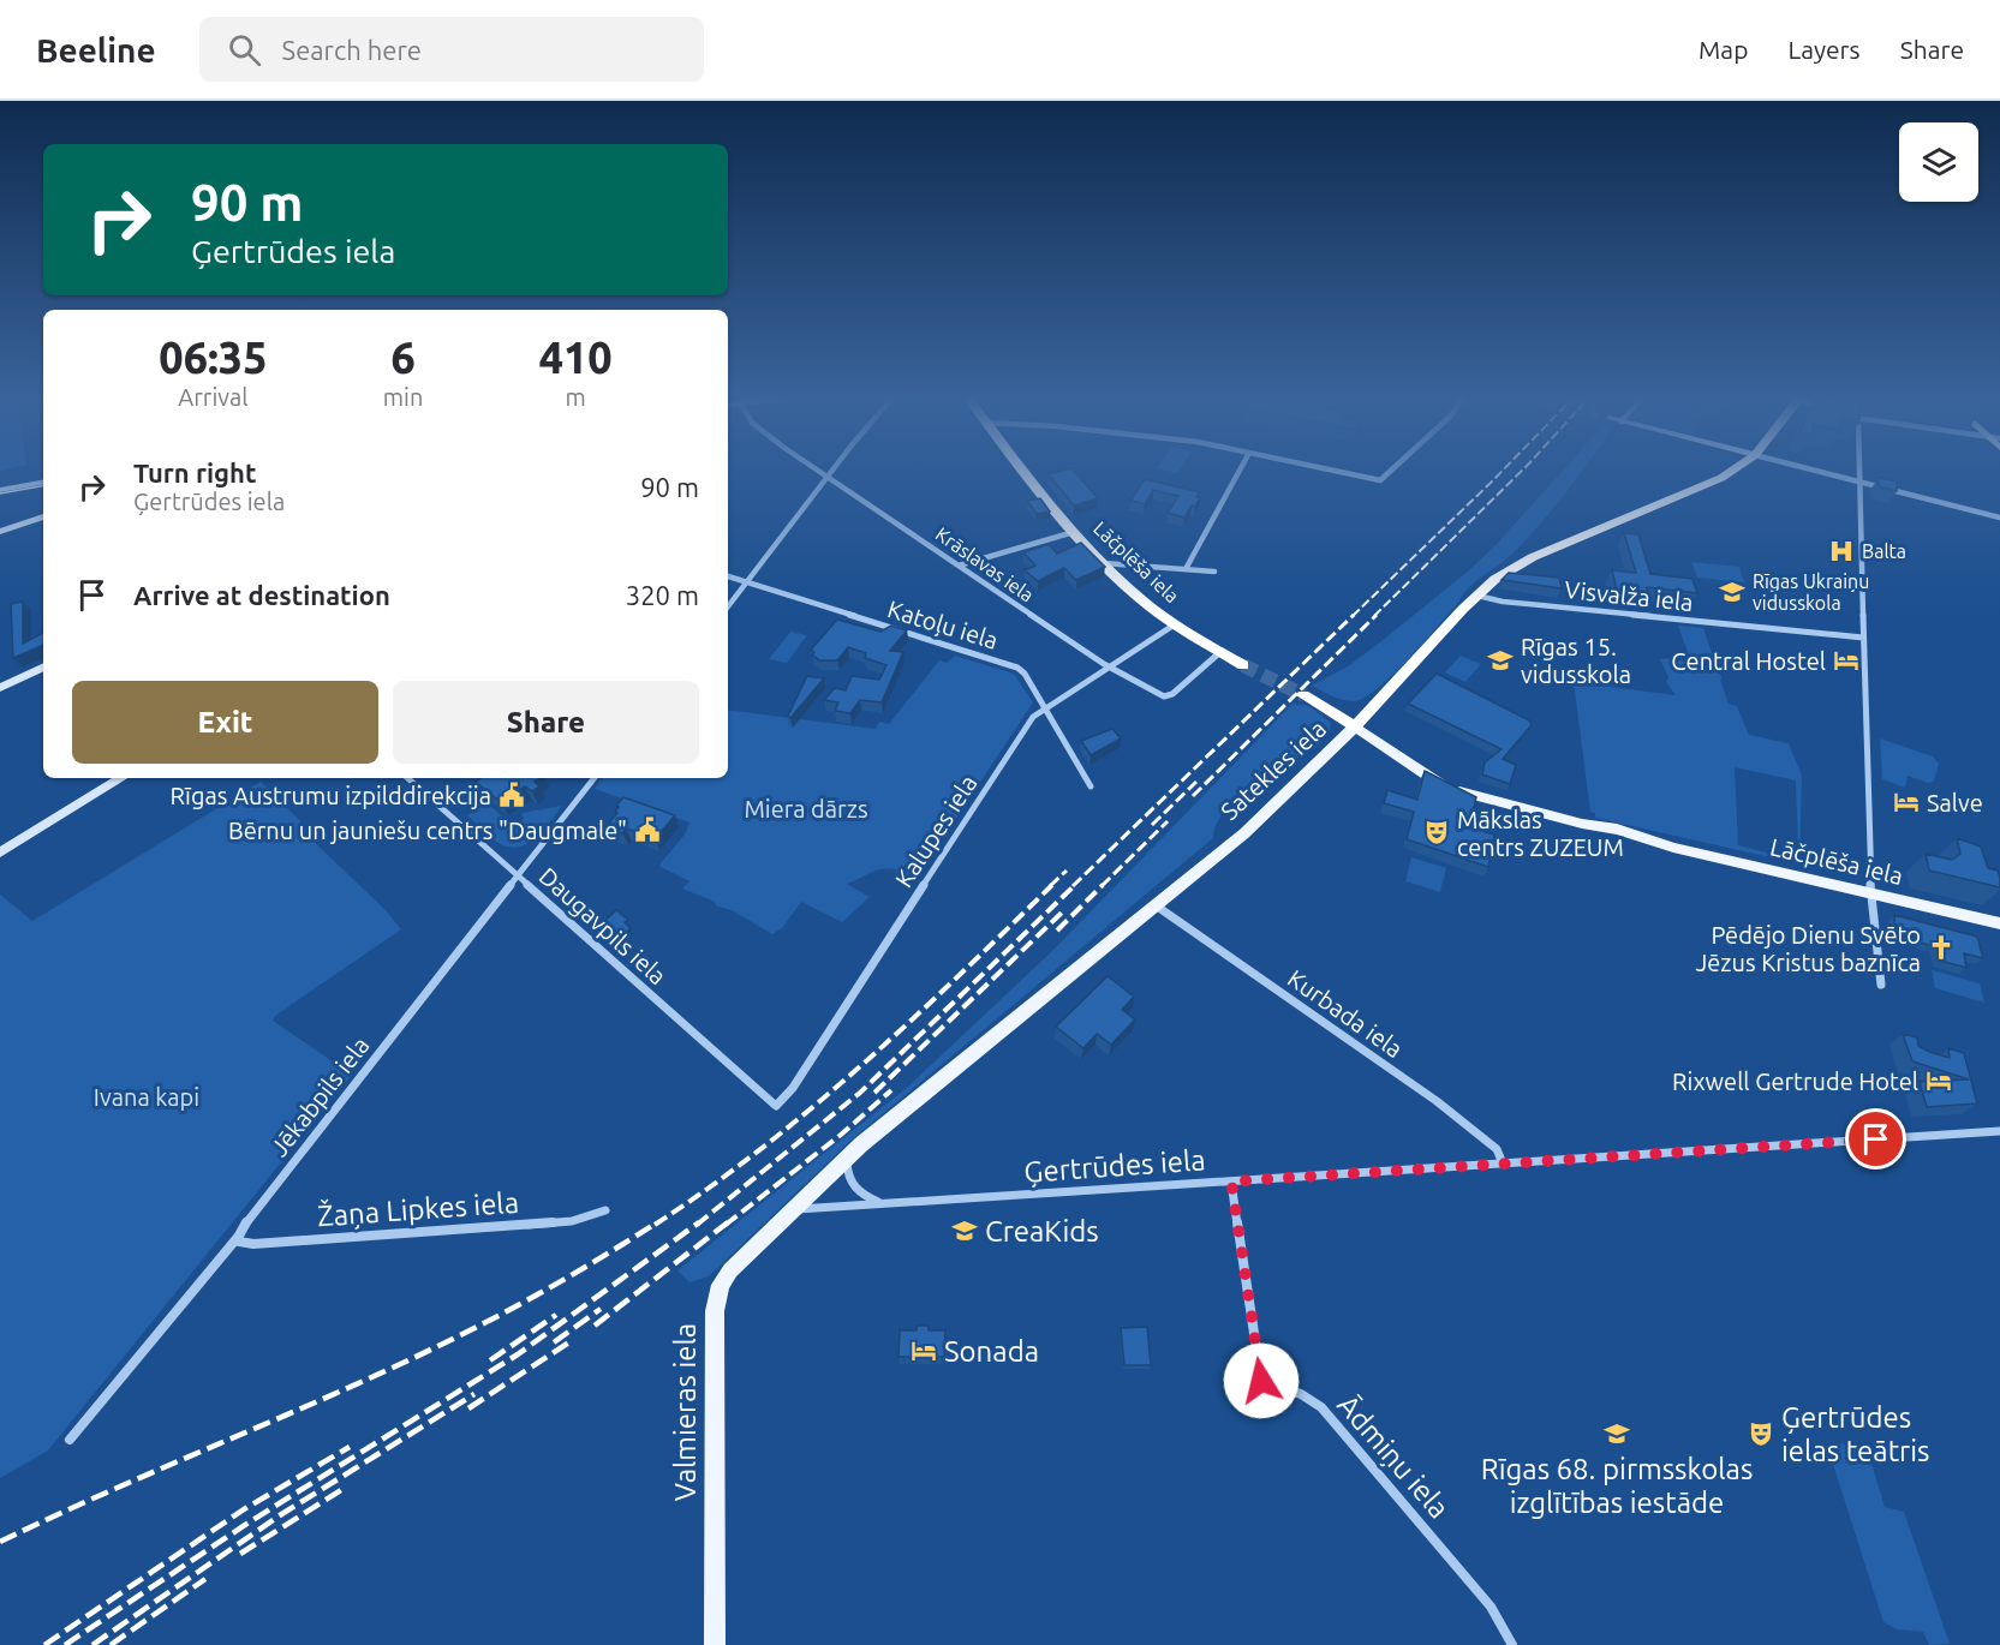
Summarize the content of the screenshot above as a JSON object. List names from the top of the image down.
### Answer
{
  "streets": {
    "highway": ["Lāčplēša iela", "Satekles iela"],
    "main road": ["Valmieras iela"],
    "street": [
      "Krāslavas iela",
      "Visvalža iela",
      "Katoļu iela",
      "Kalupes iela",
      "Daugavpils iela",
      "Kurbada iela",
      "Jēkabpils iela",
      "Ģertrūdes iela",
      "Žaņa Lipkes iela",
      "Ādmiņu iela"
    ]
  },
  "crossings": [
    ["Lāčplēša iela", "Krāslavas iela"],
    ["Lāčplēša iela", "Satekles iela"],
    ["Lāčplēša iela", "Kalupes iela"],
    ["Krāslavas iela", "Kalupes iela"],
    ["Visvalža iela", "Satekles iela"],
    ["Katoļu iela", "Kalupes iela"],
    ["Satekles iela", "Kurbada iela"],
    ["Satekles iela", "Ģertrūdes iela"],
    ["Satekles iela", "Valmieras iela"],
    ["Kalupes iela", "Daugavpils iela"],
    ["Daugavpils iela", "Jēkabpils iela"],
    ["Kurbada iela", "Ģertrūdes iela"],
    ["Jēkabpils iela", "Žaņa Lipkes iela"],
    ["Ģertrūdes iela", "Valmieras iela"],
    ["Ģertrūdes iela", "Ādmiņu iela"]
  ],
  "parks": ["Miera dārzs", "Ivana kapi"],
  "places": {
    "hospital": ["Balta"],
    "school or university": [
      "Rīgas Ukraiņu vidusskola",
      "Rīgas 15. vidusskola",
      "CreaKids",
      "Rīgas 68. pirmsskolas izglītības iestāde"
    ],
    "hotel": [
      "Central Hostel",
      "Salve",
      "Rixwell Gertrude Hotel",
      "Sonada"
    ],
    "public building": ["Rīgas Austrumu izpilddirekcija", "Bērnu un jauniešu centrs \"Daugmale\""],
    "theatre": ["Mākslas centrs ZUZEUM", "Ģertrūdes ielas teātris"],
    "church": ["Pēdējo Dienu Svēto Jēzus Kristus baznīca"]
  },
  "page": {
    "header": "Beeline",
    "search": "Search here",
    "nav": ["Map", "Layers", "Share"],
    "turn": ["90 m", "Ģertrūdes iela"],
    "eta": [
      "06:35",
      "Arrival",
      "6",
      "min",
      "410",
      "m"
    ],
    "list": [
      {
        "name": "Turn right",
        "note": "Ģertrūdes iela",
        "value": "90 m"
      },
      {
        "name": "Arrive at destination",
        "value": "320 m"
      }
    ],
    "buttons": ["Exit", "Share"]
  }
}
